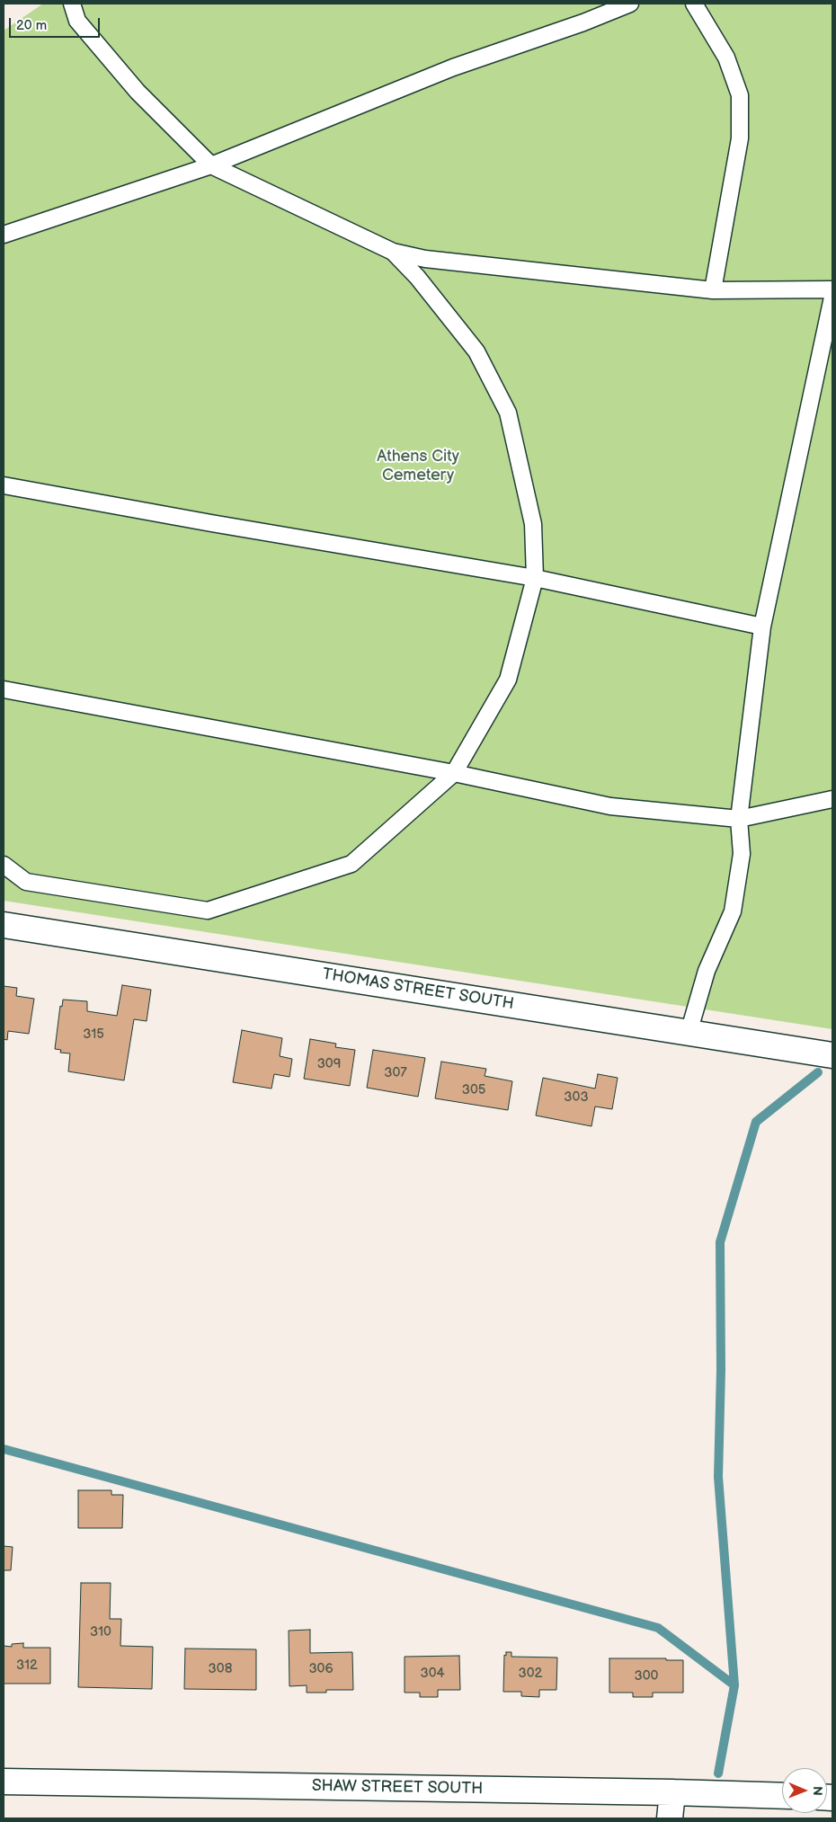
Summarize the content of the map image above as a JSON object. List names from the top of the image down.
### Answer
{
  "streets": {
    "street": ["THOMAS STREET SOUTH", "SHAW STREET SOUTH"]
  },
  "parks": ["Athens City Cemetery"],
  "house_numbers": [
    "315",
    "309",
    "307",
    "305",
    "303",
    "310",
    "312",
    "308",
    "306",
    "304",
    "302",
    "300"
  ],
  "scale_bar": "20 m",
  "north": "right"
}
